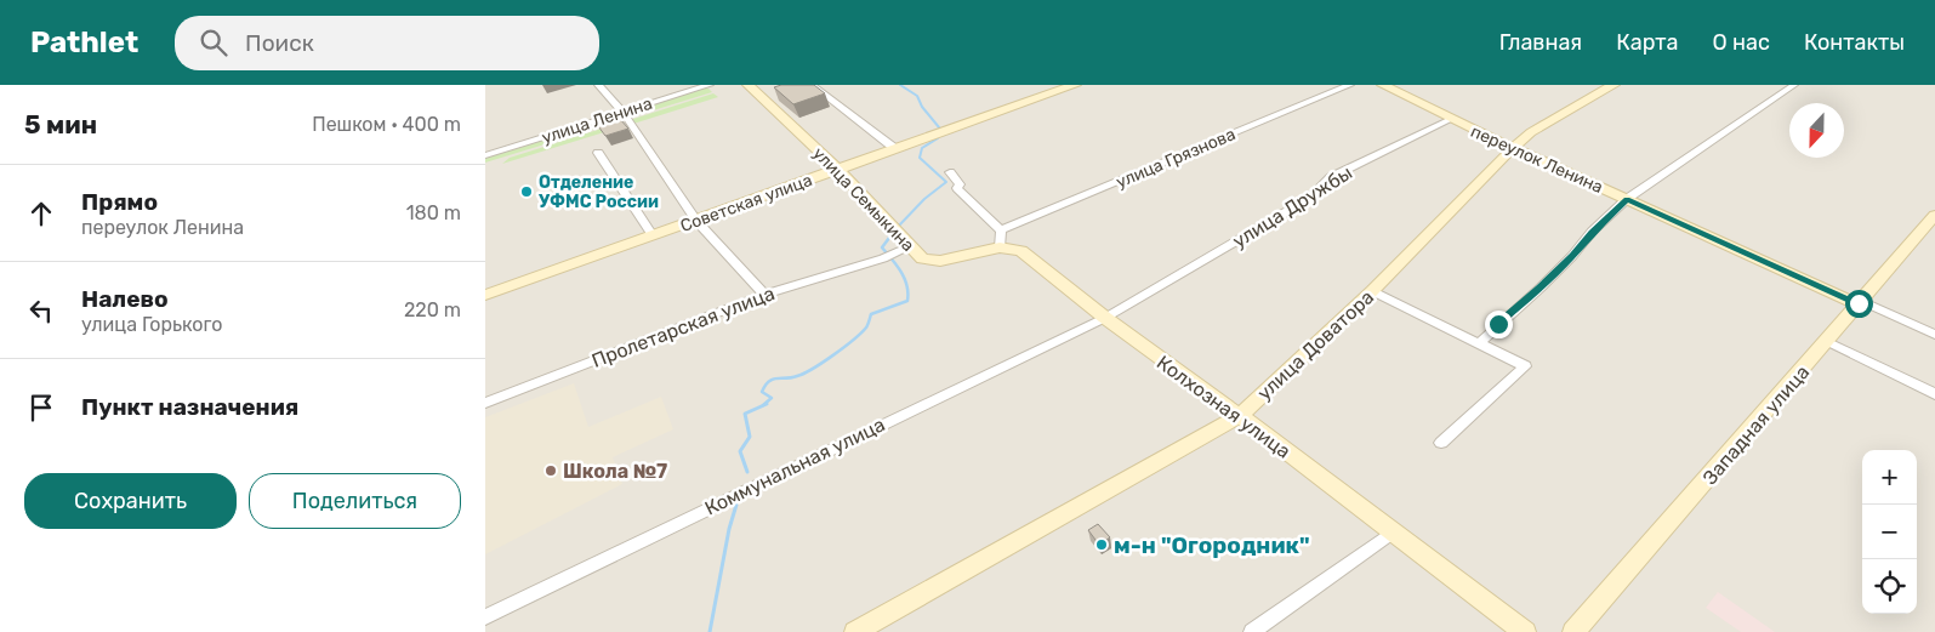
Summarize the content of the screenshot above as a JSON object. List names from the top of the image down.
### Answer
{
  "streets": {
    "street": [
      "улица Ленина",
      "улица Грязнова",
      "переулок Ленина",
      "улица Семыкина",
      "Советская улица",
      "улица Дружбы",
      "Пролетарская улица",
      "улица Доватора",
      "Колхозная улица",
      "Западная улица",
      "Коммунальная улица"
    ]
  },
  "crossings": [
    ["переулок Ленина", "улица Дружбы"],
    ["переулок Ленина", "улица Доватора"],
    ["переулок Ленина", "Западная улица"],
    ["улица Семыкина", "Советская улица"],
    ["улица Семыкина", "Пролетарская улица"],
    ["улица Семыкина", "Колхозная улица"],
    ["улица Дружбы", "Колхозная улица"],
    ["улица Дружбы", "Коммунальная улица"],
    ["улица Доватора", "Колхозная улица"],
    ["Колхозная улица", "Коммунальная улица"]
  ],
  "places": ["Отделение УФМС России", "Школа №7", "м-н \"Огородник\""],
  "north": "bottom",
  "page": {
    "header": "Pathlet",
    "search": "Поиск",
    "nav": [
      "Главная",
      "Карта",
      "О нас",
      "Контакты"
    ],
    "heading": ["5 мин", "Пешком · 400 m"],
    "list": [
      ["Прямо", "переулок Ленина", "180 m"],
      ["Налево", "улица Горького", "220 m"],
      "Пункт назначения"
    ],
    "map_buttons": ["+", "−"],
    "buttons": ["Сохранить", "Поделиться"]
  }
}
